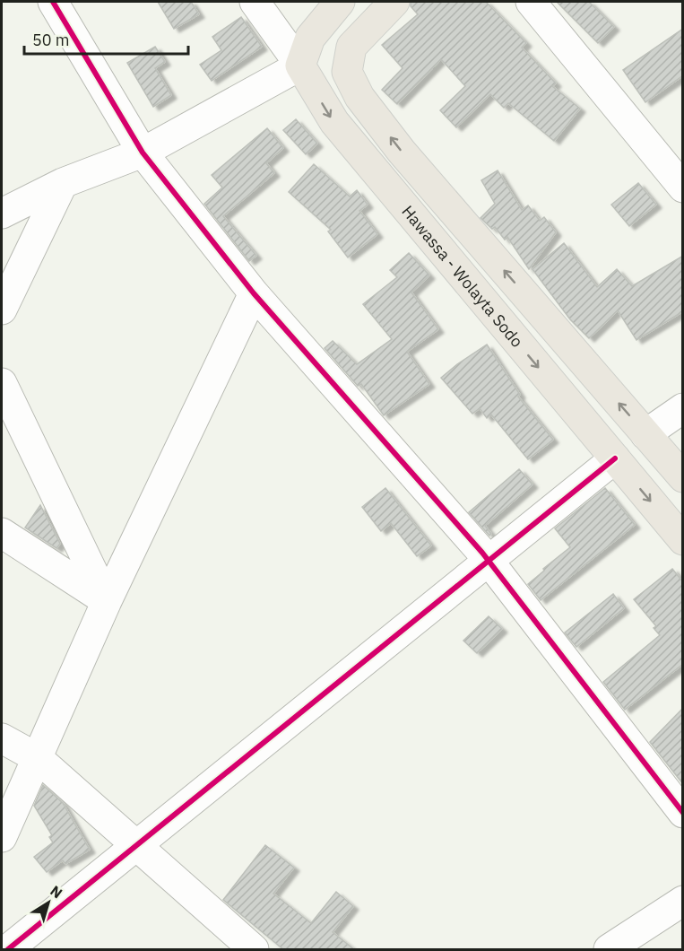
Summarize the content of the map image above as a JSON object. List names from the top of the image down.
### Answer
{
  "streets": {
    "main road": ["Hawassa - Wolayta Sodo"]
  },
  "scale_bar": "50 m",
  "north": "top right"
}
